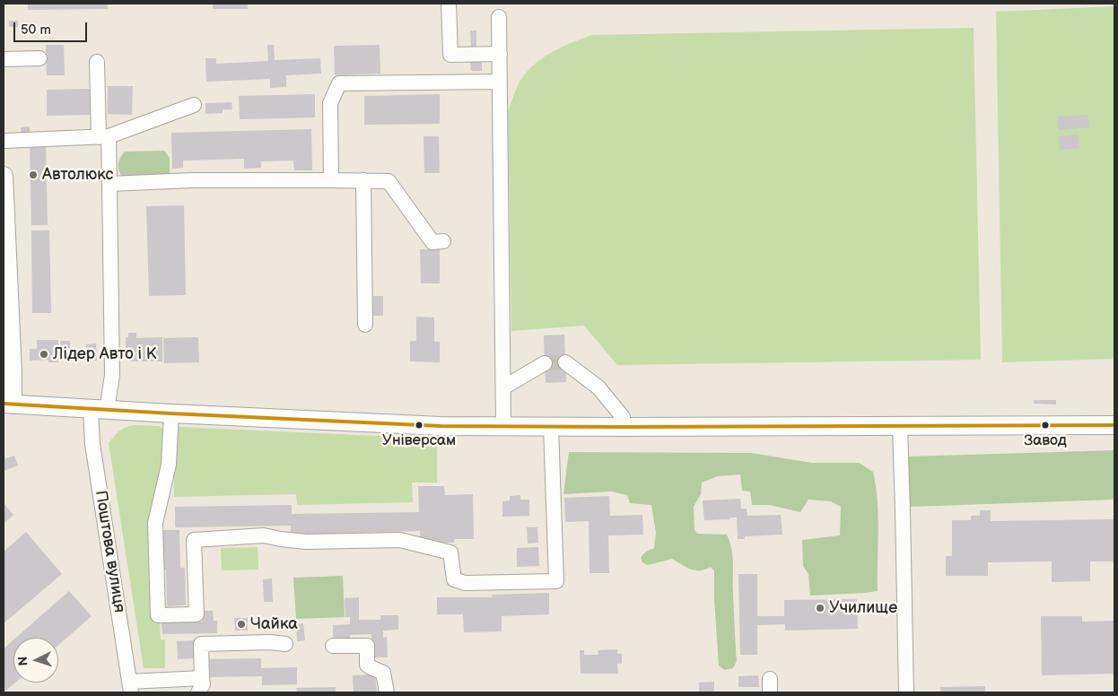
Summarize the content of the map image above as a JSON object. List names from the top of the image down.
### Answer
{
  "streets": {
    "street": ["Поштова вулиця"]
  },
  "places": [
    "Автолюкс",
    "Лідер Авто і К",
    "Універсам",
    "Завод",
    "Училище",
    "Чайка"
  ],
  "scale_bar": "50 m",
  "north": "left"
}
